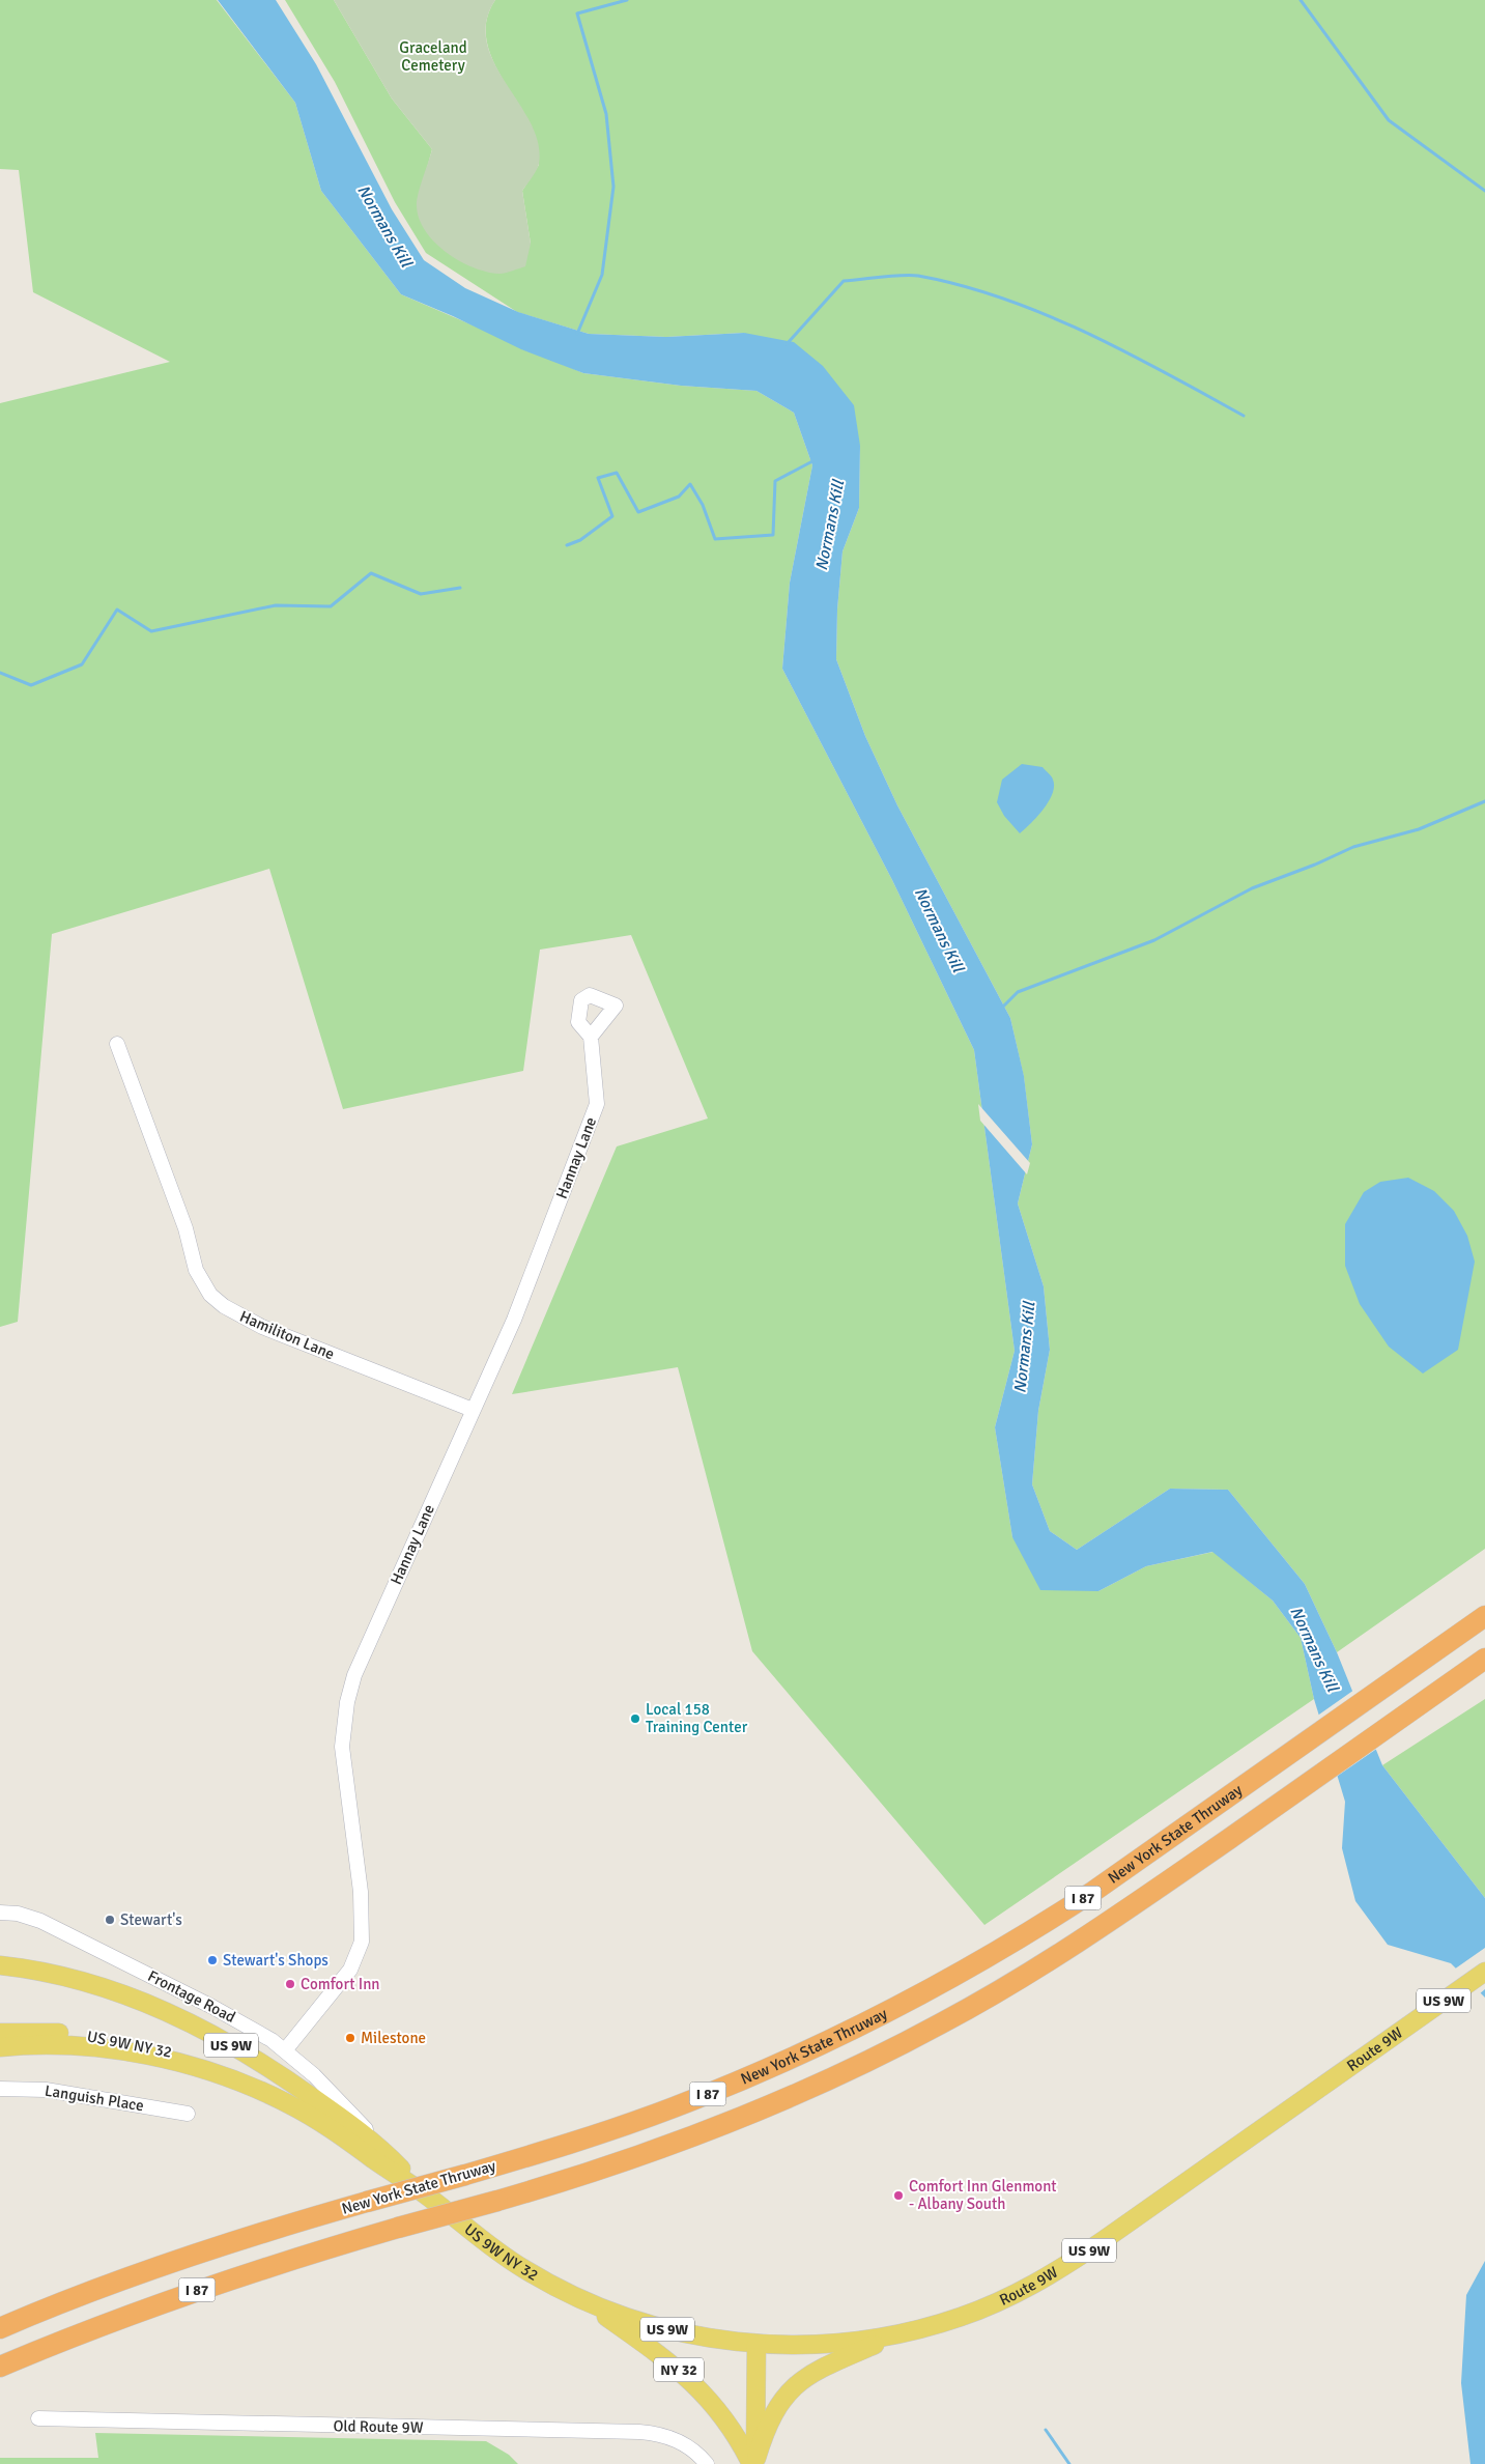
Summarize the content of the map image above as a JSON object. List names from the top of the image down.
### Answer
{
  "streets": {
    "highway": ["New York State Thruway", "I 87"],
    "main road": [
      "US 9W",
      "US 9W NY 32",
      "Route 9W",
      "NY 32"
    ],
    "street": [
      "Hannay Lane",
      "Hamiliton Lane",
      "Frontage Road",
      "Languish Place",
      "Old Route 9W"
    ]
  },
  "crossings": [
    ["Hannay Lane", "Hamiliton Lane"],
    ["Hannay Lane", "Frontage Road"],
    ["Frontage Road", "US 9W"],
    ["US 9W", "US 9W NY 32"],
    ["US 9W NY 32", "Route 9W"],
    ["US 9W NY 32", "NY 32"],
    ["Route 9W", "NY 32"]
  ],
  "water": ["Normans Kill"],
  "parks": ["Graceland Cemetery"],
  "places": [
    "Local 158 Training Center",
    "Stewart's",
    "Stewart's Shops",
    "Comfort Inn",
    "Milestone",
    "Comfort Inn Glenmont - Albany South"
  ]
}
